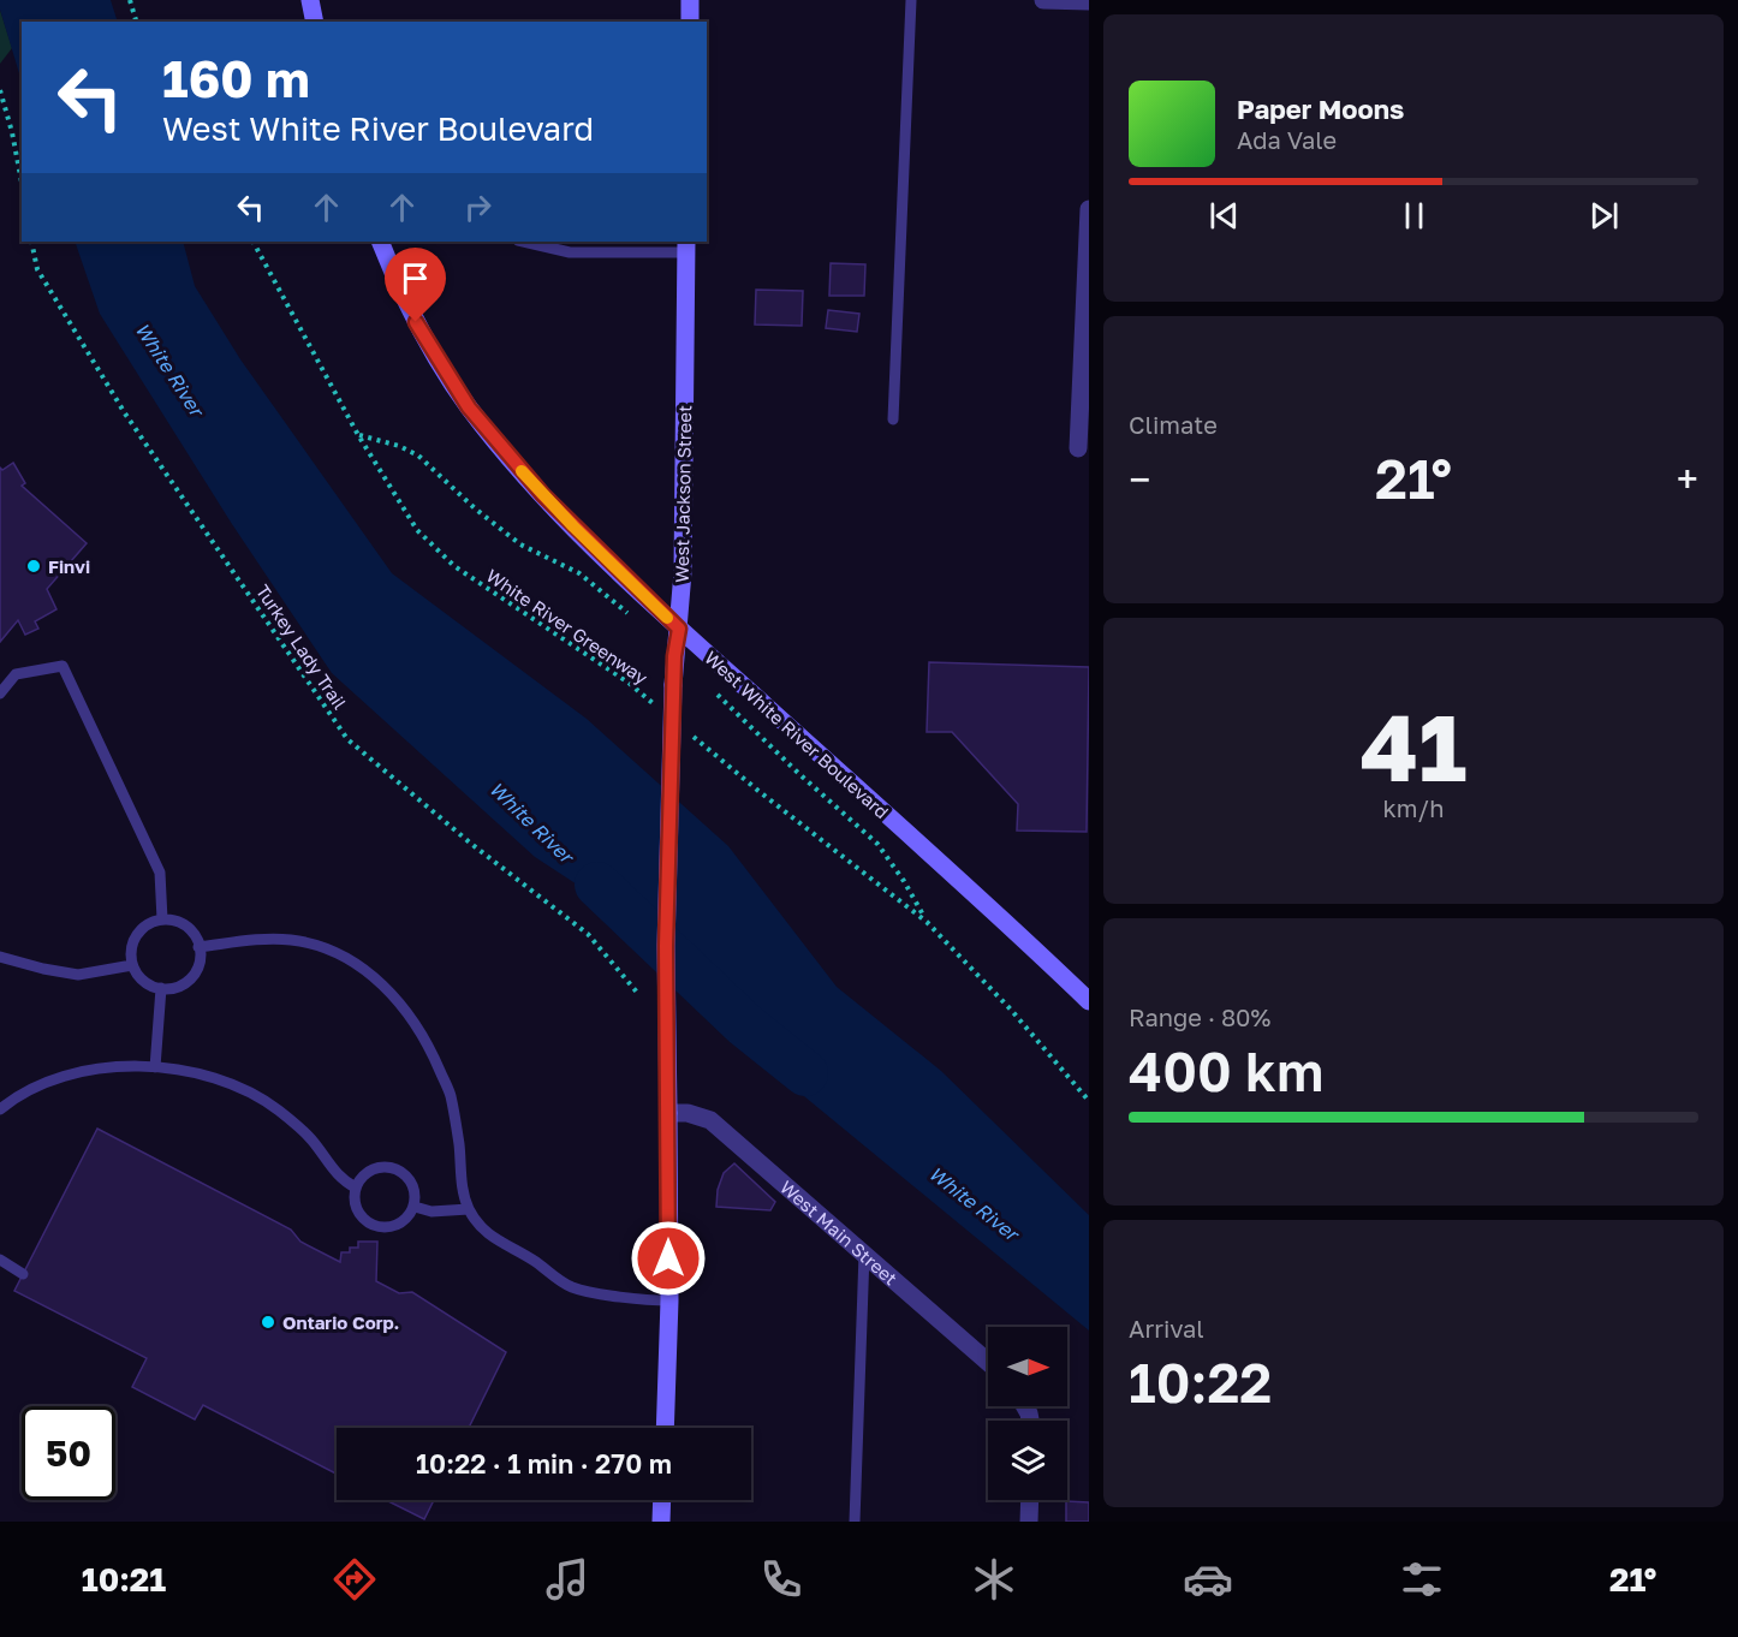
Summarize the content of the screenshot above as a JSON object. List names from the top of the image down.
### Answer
{
  "streets": {
    "main road": ["West Jackson Street", "West White River Boulevard"],
    "street": ["West Main Street"],
    "path": ["White River Greenway", "Turkey Lady Trail"]
  },
  "crossings": [
    ["West Jackson Street", "West White River Boulevard"],
    ["West Jackson Street", "West Main Street"]
  ],
  "water": ["White River"],
  "places": ["Finvi", "Ontario Corp."],
  "north": "right",
  "page": {
    "turn": ["160 m", "West White River Boulevard"],
    "song": ["Paper Moons", "Ada Vale"],
    "tile": [
      "Climate",
      ["41", "km/h"],
      ["Range · 80%", "400 km"],
      ["Arrival", "10:22"]
    ],
    "heat": ["−", "21°", "+"],
    "limit": "50",
    "trip": "10:22 · 1 min · 270 m",
    "tabs": ["10:21", "21°"]
  }
}
